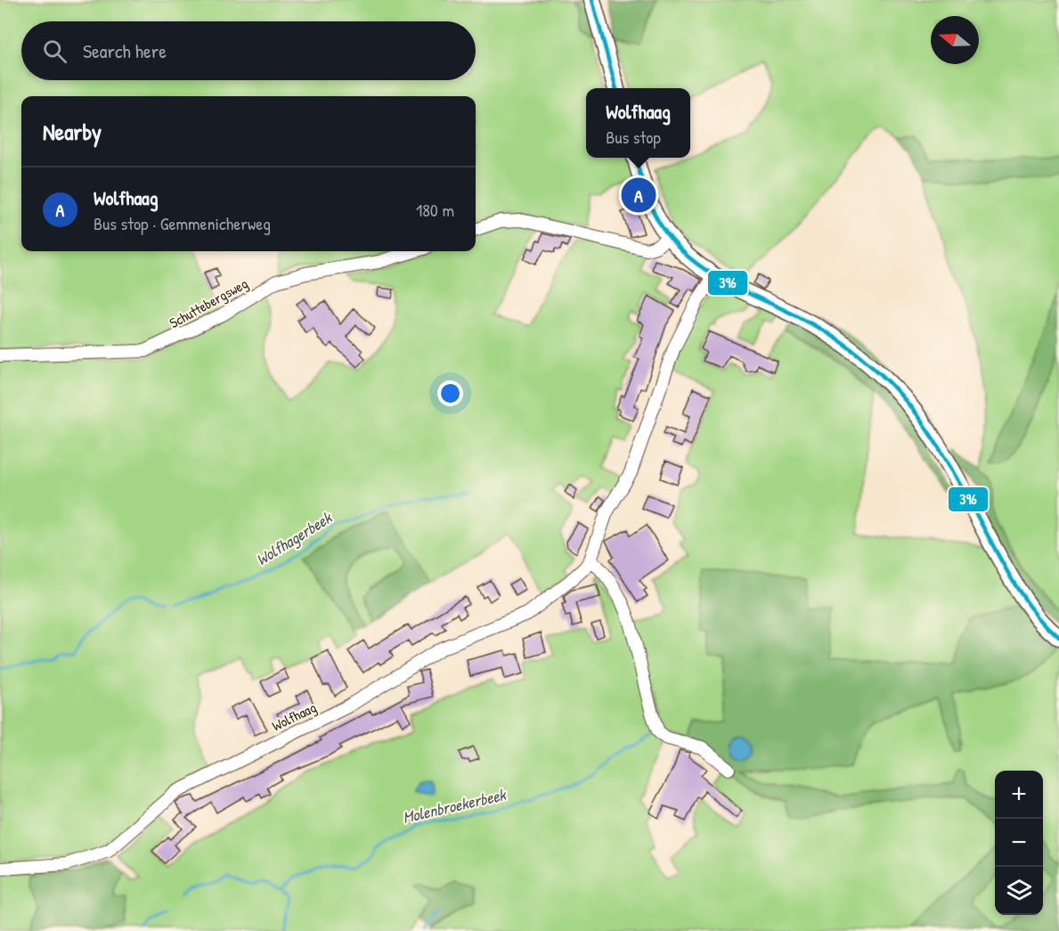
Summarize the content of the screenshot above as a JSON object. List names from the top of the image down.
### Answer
{
  "streets": {
    "street": ["Schuttebergsweg", "Wolfhaag"]
  },
  "water": ["Wolfhagerbeek", "Molenbroekerbeek"],
  "lines": ["transit line 396"],
  "north": "left",
  "page": {
    "search": "Search here",
    "popup": ["Wolfhaag", "Bus stop"],
    "heading": "Nearby",
    "list": [
      {
        "mark": "A",
        "name": "Wolfhaag",
        "note": "Bus stop · Gemmenicherweg",
        "value": "180 m"
      }
    ],
    "pins": "A",
    "map_buttons": ["+", "−"]
  }
}
